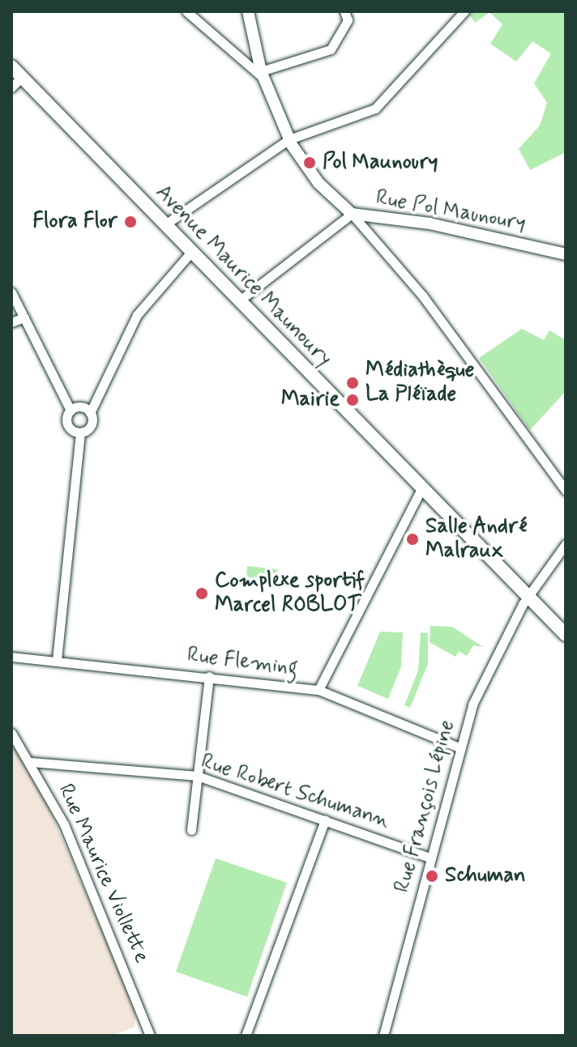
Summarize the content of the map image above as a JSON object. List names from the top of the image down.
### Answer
{
  "streets": {
    "main road": ["Avenue Maurice Maunoury"],
    "street": [
      "Rue Pol Maunoury",
      "Rue Fleming",
      "Rue Robert Schumann",
      "Rue François Lépine",
      "Rue Maurice Viollette"
    ]
  },
  "crossings": [
    ["Rue Pol Maunoury", "Avenue Maurice Maunoury"],
    ["Avenue Maurice Maunoury", "Rue François Lépine"],
    ["Rue Fleming", "Rue François Lépine"],
    ["Rue Robert Schumann", "Rue François Lépine"],
    ["Rue Robert Schumann", "Rue Maurice Viollette"]
  ],
  "places": [
    "Pol Maunoury",
    "Flora Flor",
    "Médiathèque La Pléïade",
    "Mairie",
    "Salle André Malraux",
    "Complexe sportif Marcel ROBLOT",
    "Schuman"
  ]
}
